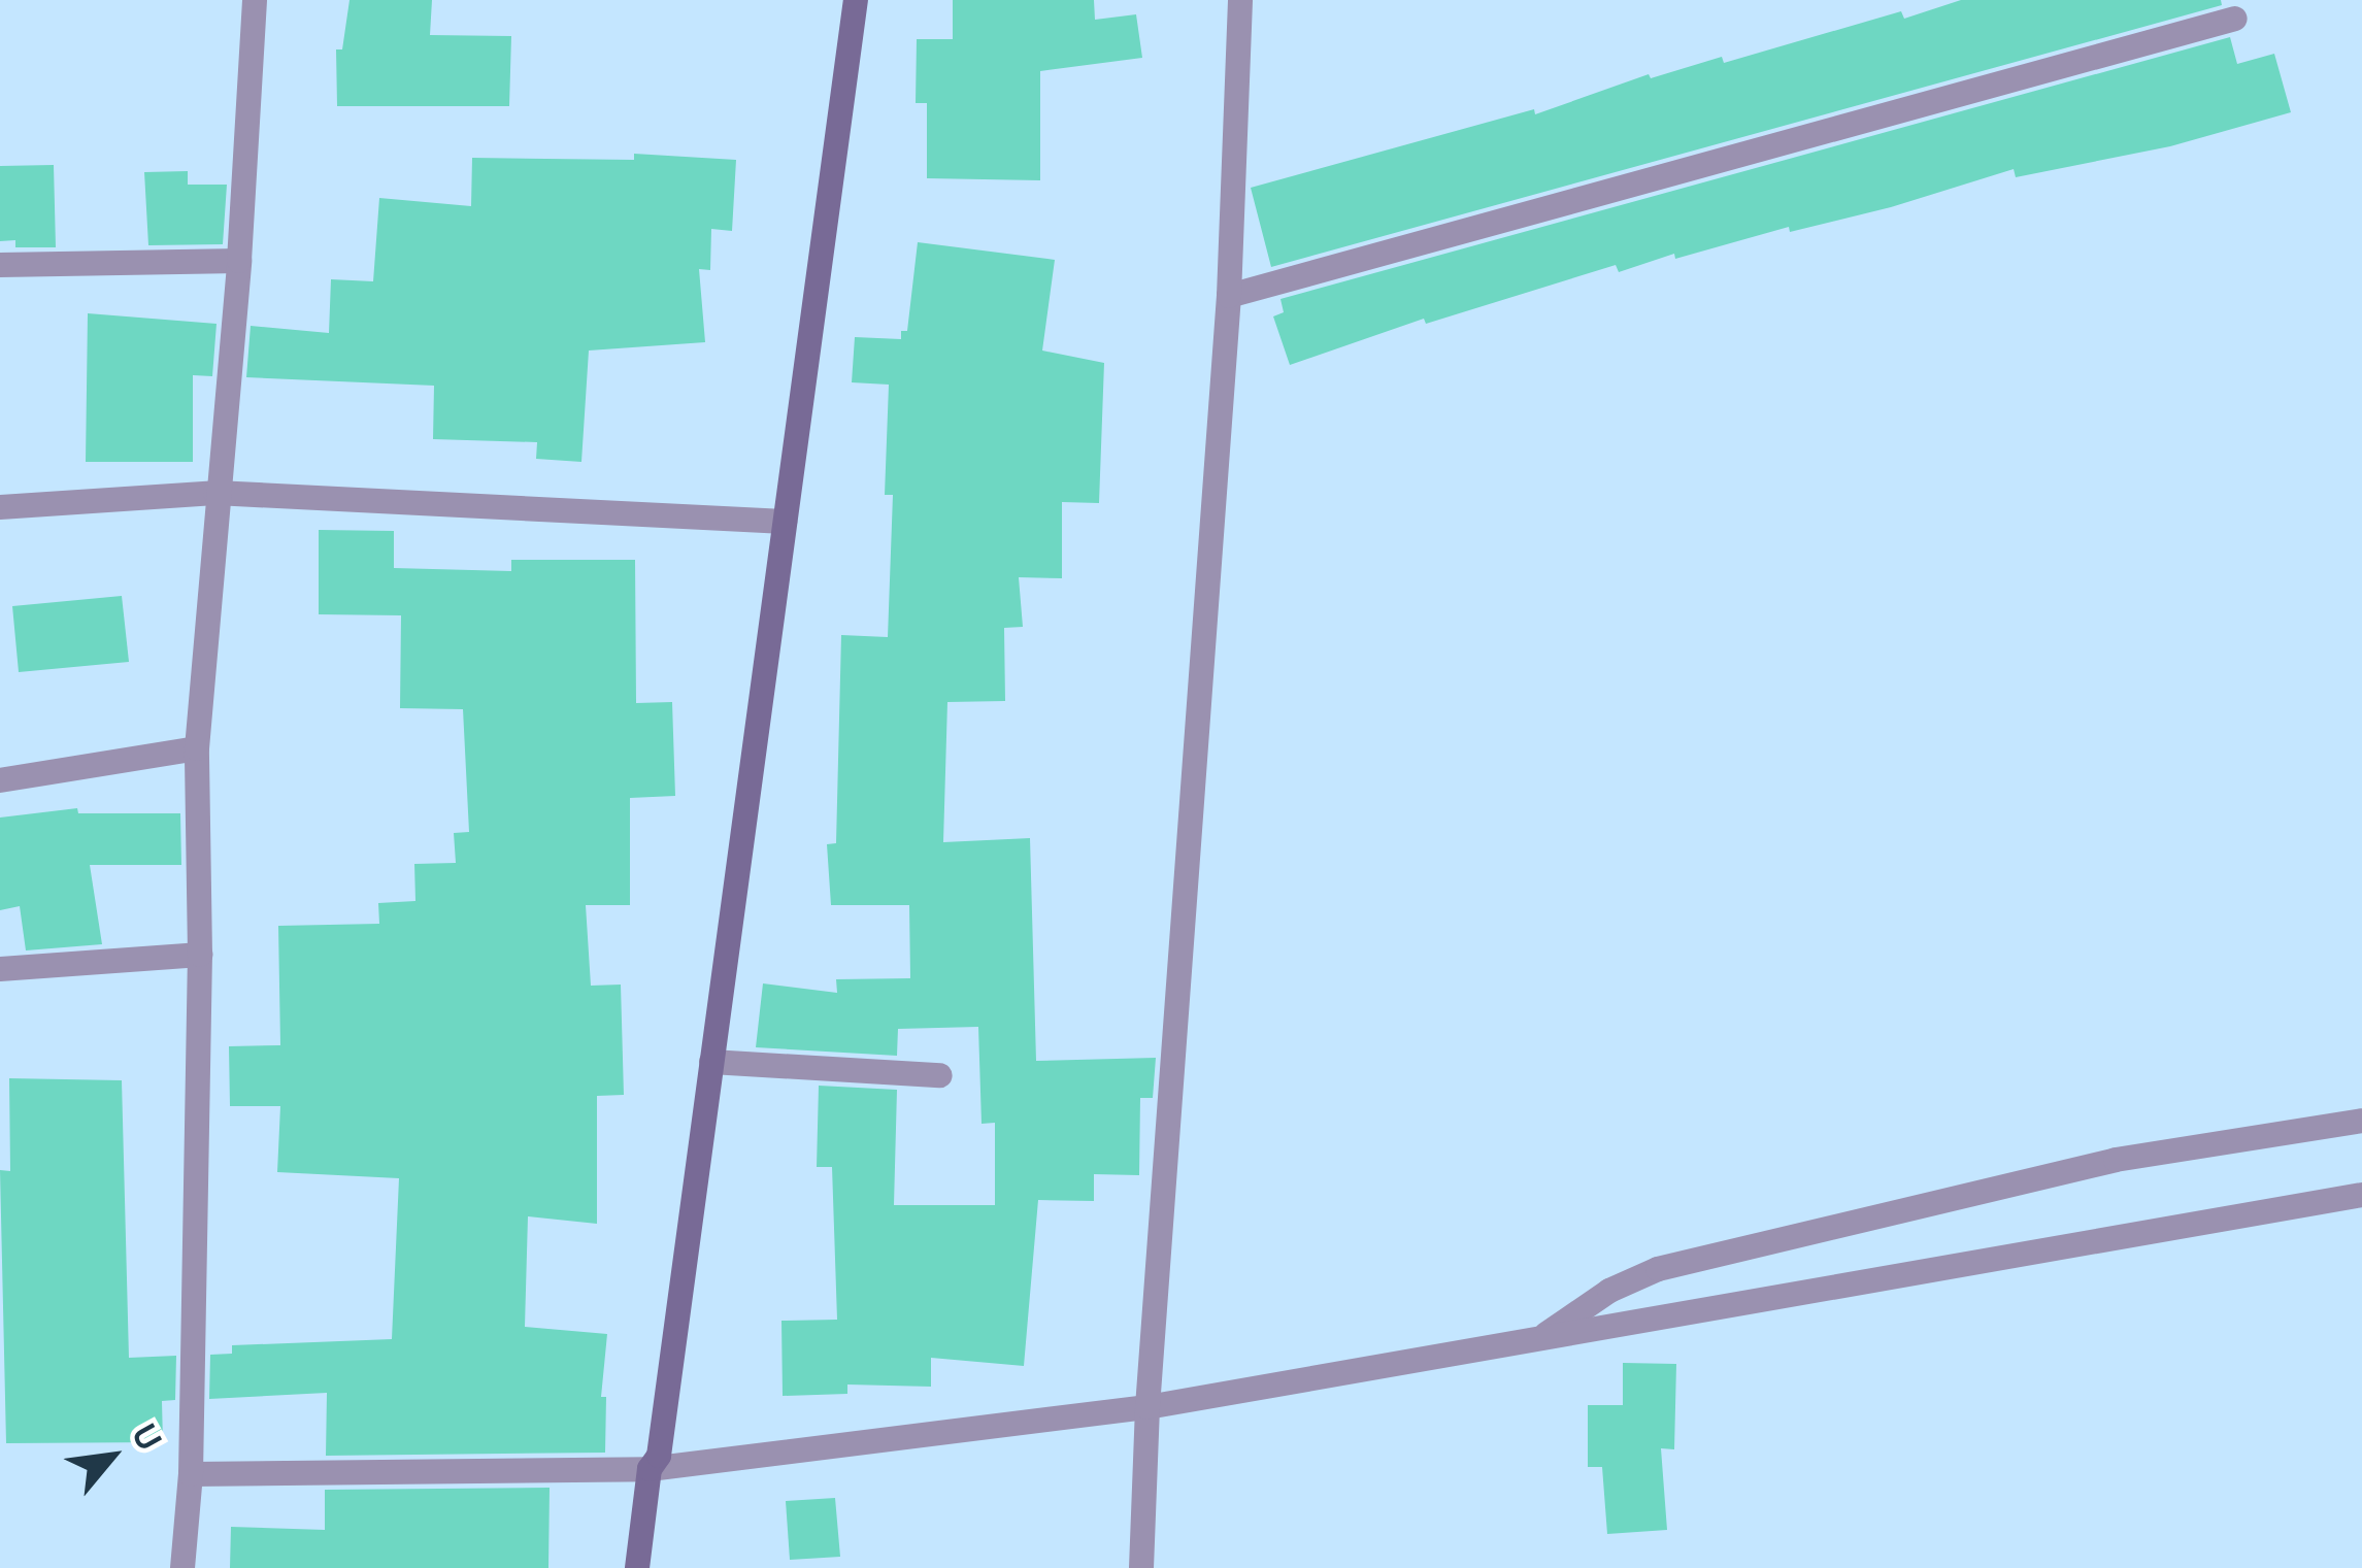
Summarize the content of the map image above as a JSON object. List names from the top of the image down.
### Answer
{
  "north": "top right"
}
